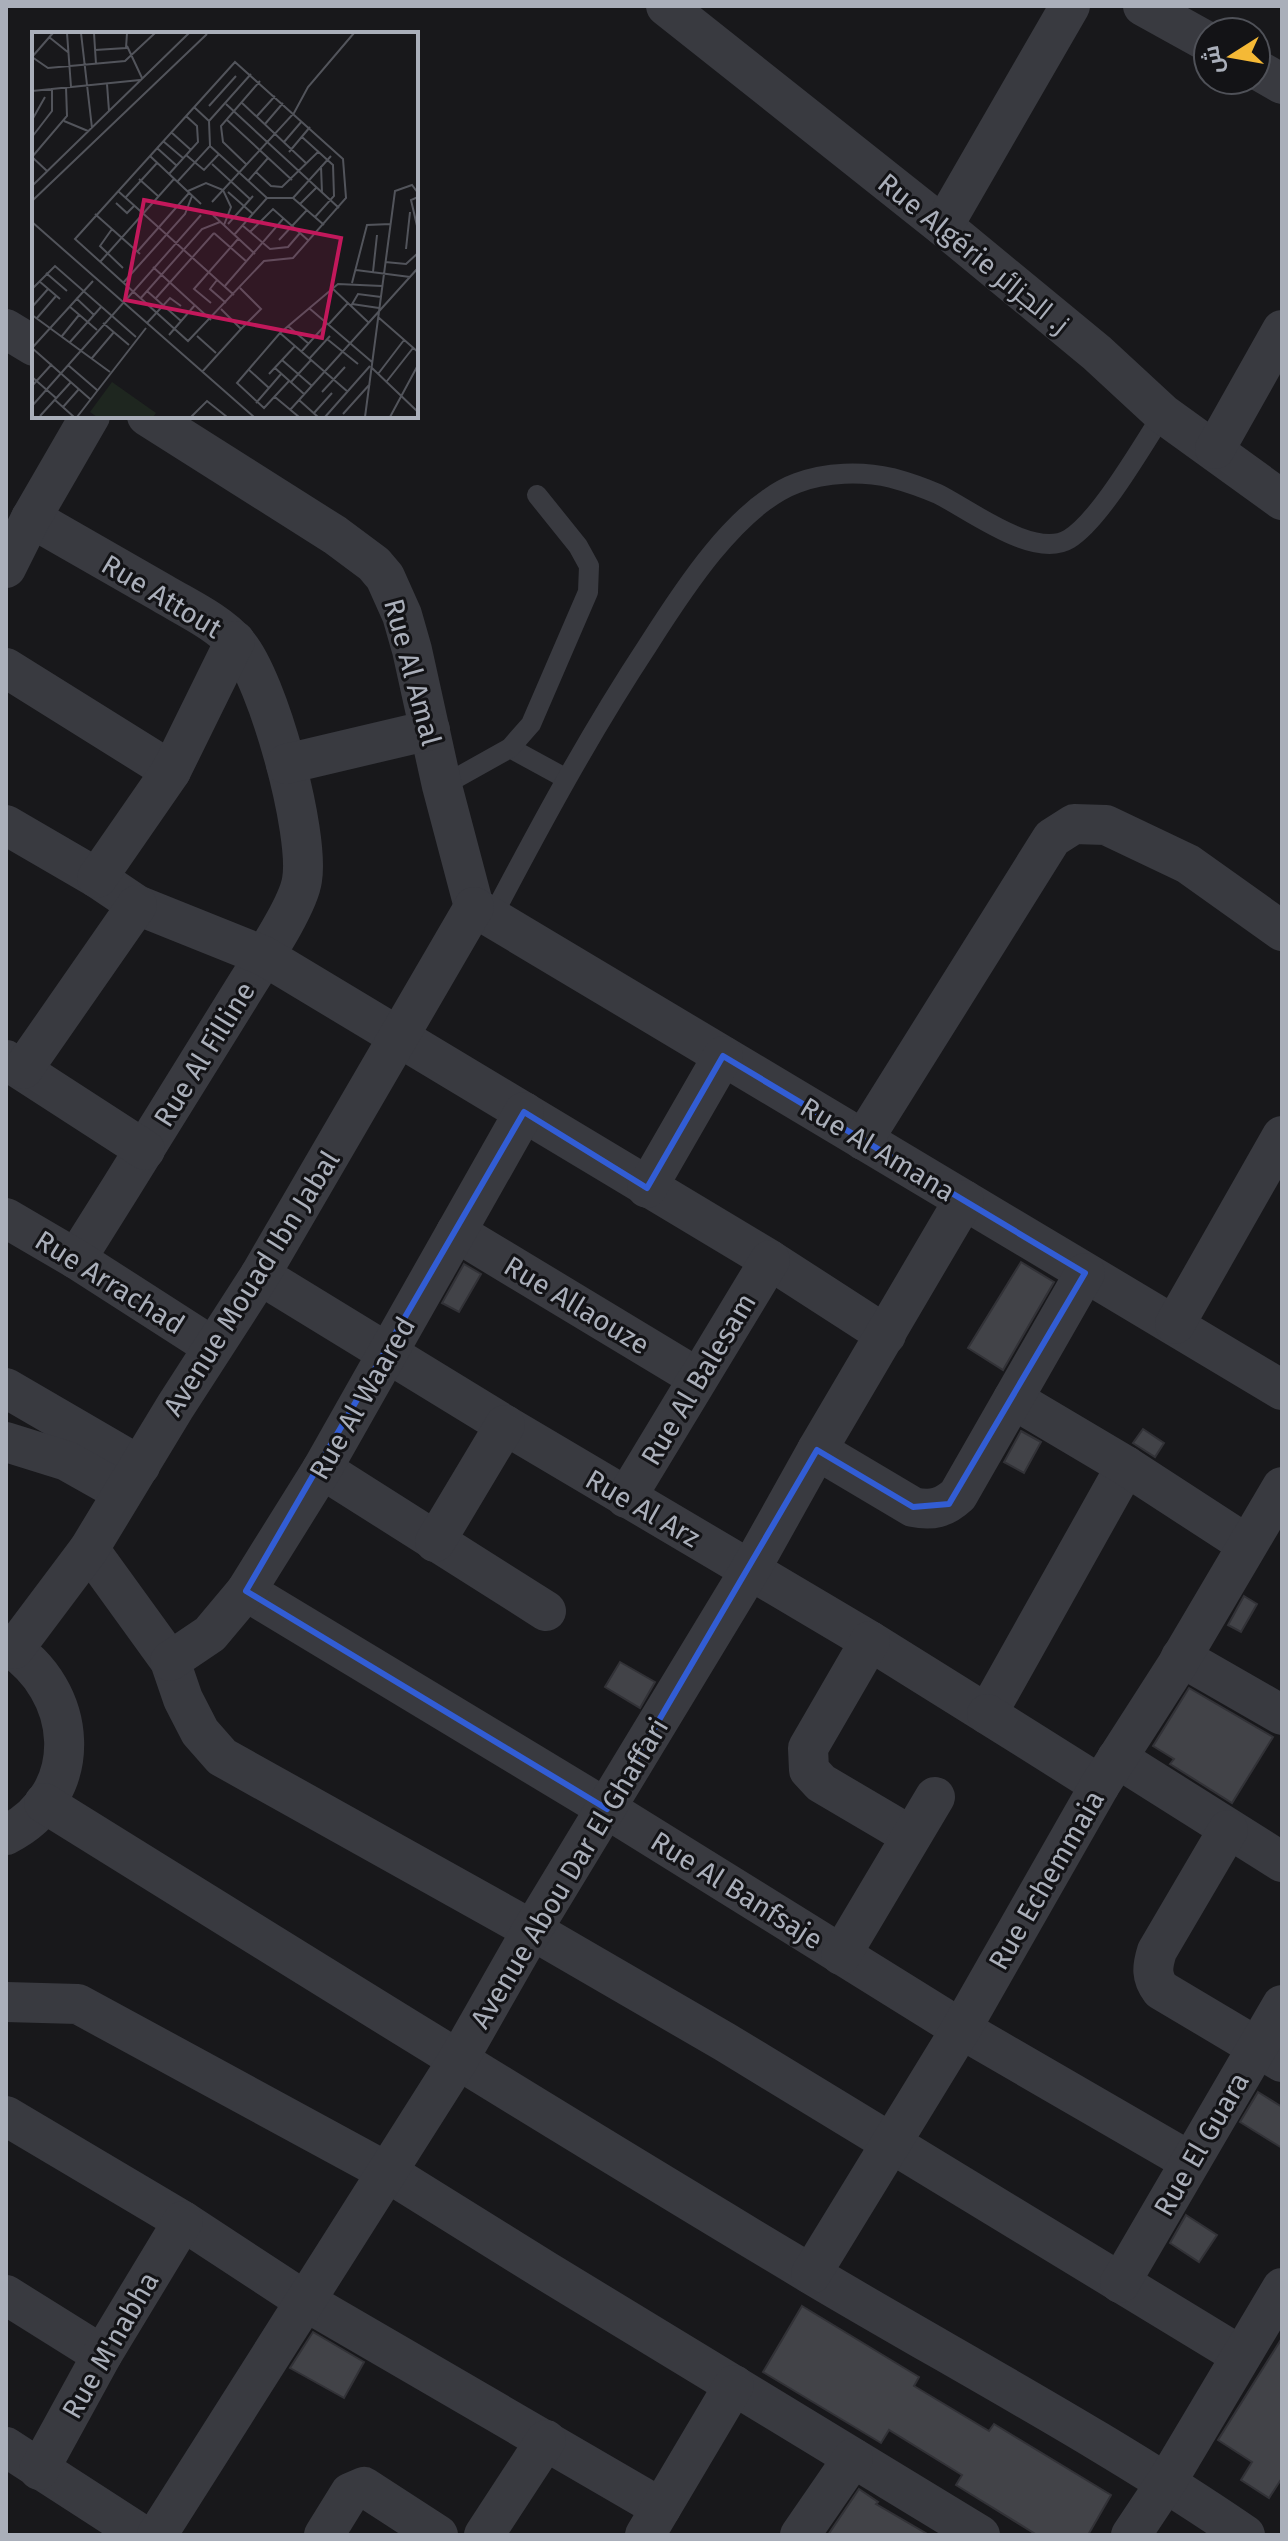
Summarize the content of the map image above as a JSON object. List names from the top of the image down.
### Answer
{
  "streets": {
    "street": [
      "Rue Algérie ز. الجزائر",
      "Rue Attout",
      "Rue Al Amal",
      "Rue Al Filline",
      "Rue Al Amana",
      "Rue Arrachad",
      "Avenue Mouad Ibn Jabal",
      "Rue Allaouze",
      "Rue Al Balesam",
      "Rue Al Waared",
      "Rue Al Arz",
      "Avenue Abou Dar El Ghaffari",
      "Rue Echemmaia",
      "Rue Al Banfsaje",
      "Rue El Guara",
      "Rue M'nabha"
    ]
  },
  "crossings": [
    ["Rue Attout", "Rue Al Filline"],
    ["Rue Al Amal", "Rue Al Amana"],
    ["Rue Al Amal", "Avenue Mouad Ibn Jabal"],
    ["Rue Al Filline", "Rue Arrachad"],
    ["Rue Al Amana", "Avenue Mouad Ibn Jabal"],
    ["Rue Al Amana", "Avenue Abou Dar El Ghaffari"],
    ["Rue Arrachad", "Avenue Mouad Ibn Jabal"],
    ["Avenue Mouad Ibn Jabal", "Rue Al Arz"],
    ["Rue Allaouze", "Rue Al Balesam"],
    ["Rue Allaouze", "Rue Al Waared"],
    ["Rue Al Balesam", "Rue Al Arz"],
    ["Rue Al Waared", "Rue Al Arz"],
    ["Rue Al Waared", "Rue Al Banfsaje"],
    ["Rue Al Arz", "Avenue Abou Dar El Ghaffari"],
    ["Rue Al Arz", "Rue Echemmaia"],
    ["Avenue Abou Dar El Ghaffari", "Rue Al Banfsaje"],
    ["Rue Echemmaia", "Rue Al Banfsaje"],
    ["Rue Al Banfsaje", "Rue El Guara"]
  ],
  "north": "left"
}
